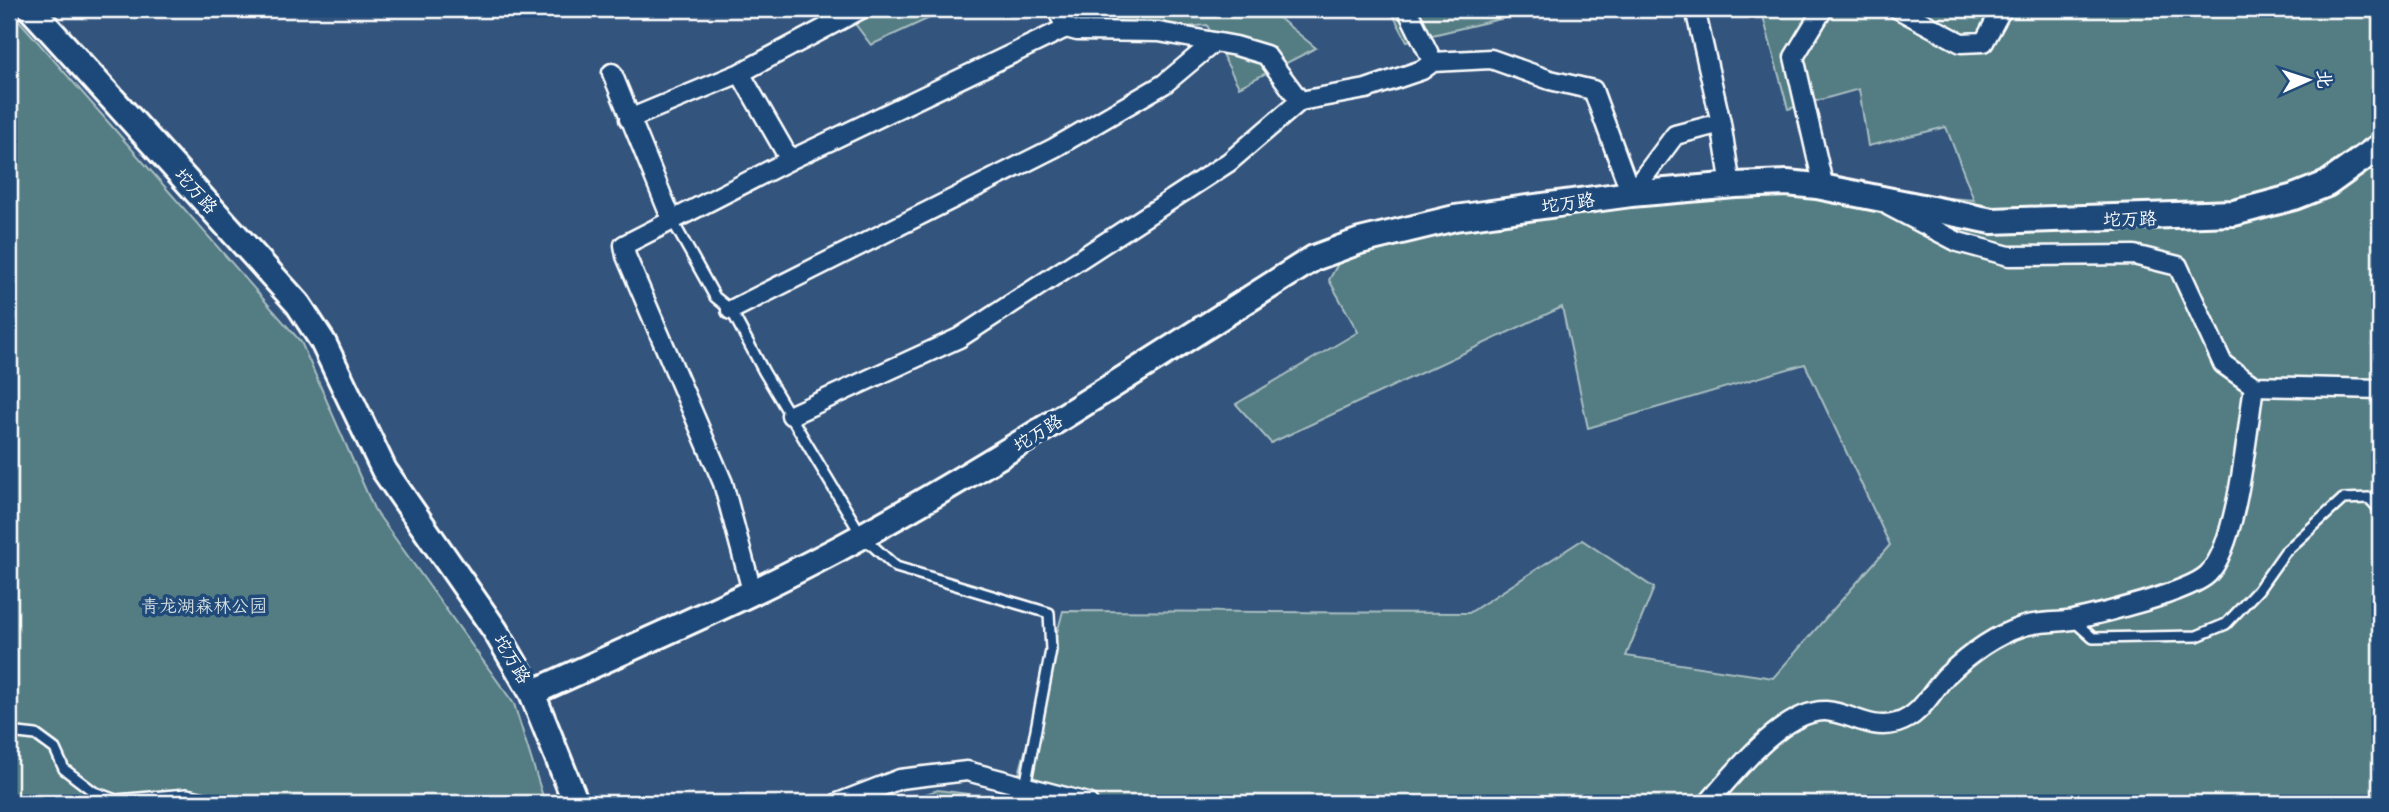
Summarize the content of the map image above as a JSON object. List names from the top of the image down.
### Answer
{
  "streets": {
    "main road": ["坨万路"]
  },
  "parks": ["青龙湖森林公园"],
  "north": "right"
}
